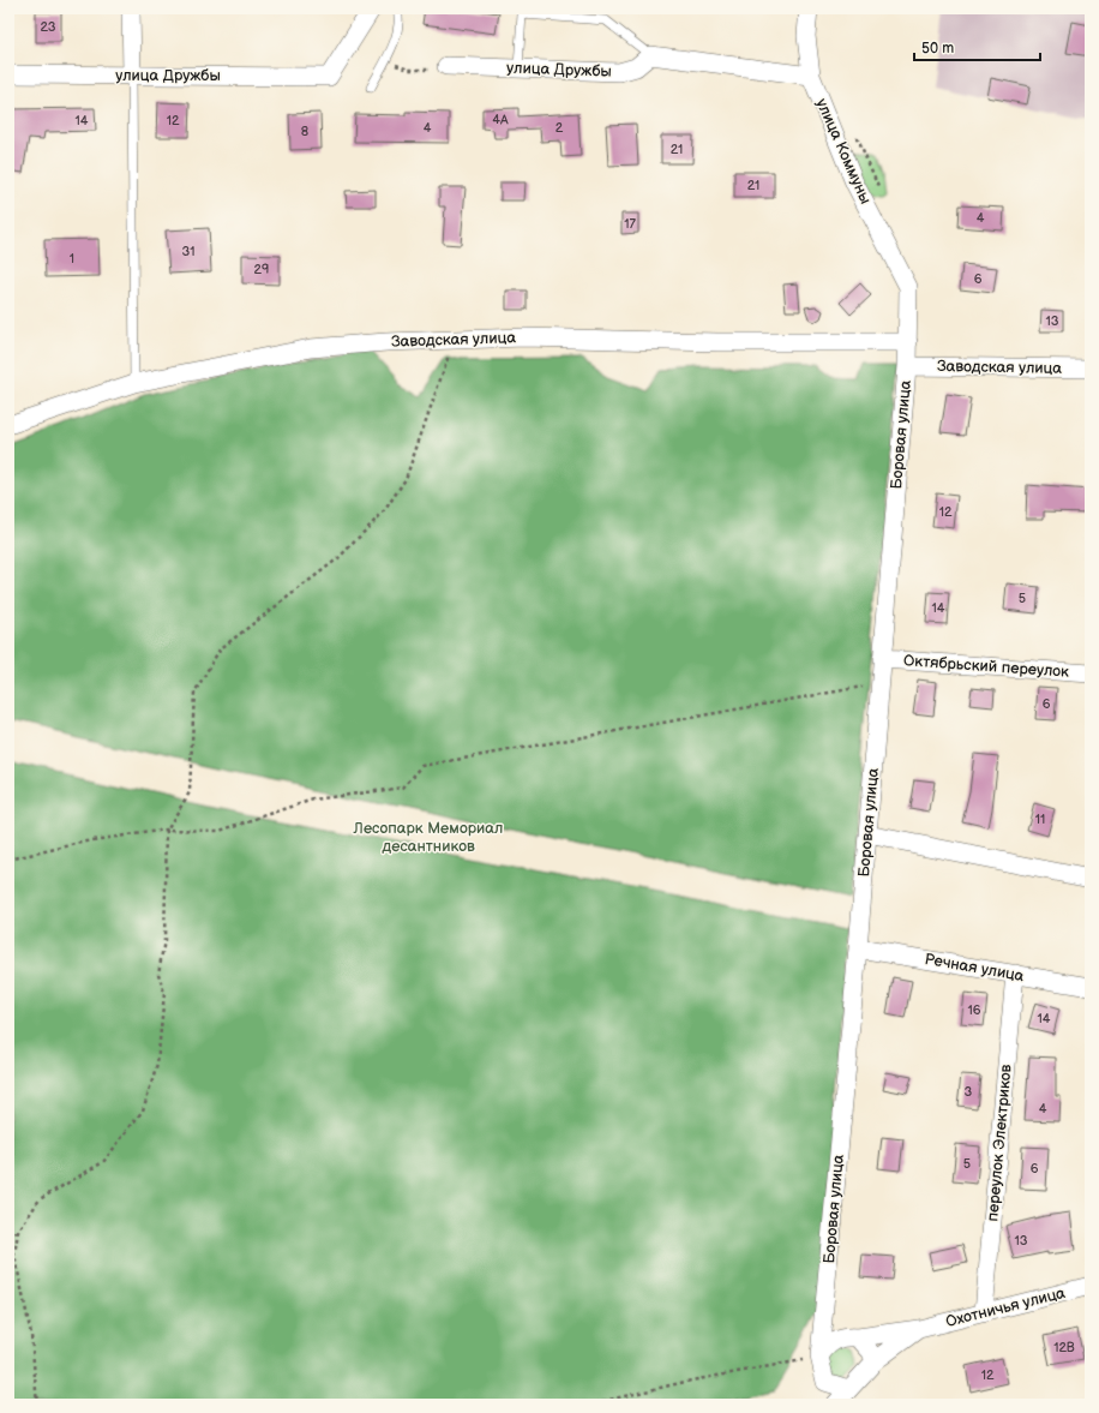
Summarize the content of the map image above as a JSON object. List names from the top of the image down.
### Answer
{
  "streets": {
    "street": [
      "улица Дружбы",
      "улица Коммуны",
      "Заводская улица",
      "Боровая улица",
      "Октябрьский переулок",
      "Речная улица",
      "переулок Электриков",
      "Охотничья улица"
    ]
  },
  "crossings": [
    ["улица Коммуны", "Боровая улица"],
    ["Заводская улица", "Боровая улица"],
    ["Боровая улица", "Октябрьский переулок"],
    ["Боровая улица", "Речная улица"],
    ["Боровая улица", "Охотничья улица"],
    ["Речная улица", "переулок Электриков"],
    ["переулок Электриков", "Охотничья улица"]
  ],
  "parks": ["Лесопарк Мемориал десантников"],
  "house_numbers": [
    "23",
    "4А",
    "14",
    "12",
    "4",
    "2",
    "8",
    "21",
    "21",
    "4",
    "17",
    "31",
    "1",
    "29",
    "6",
    "13",
    "12",
    "5",
    "14",
    "6",
    "11",
    "16",
    "14",
    "3",
    "4",
    "5",
    "6",
    "13",
    "12В",
    "12"
  ],
  "scale_bar": "50 m"
}
